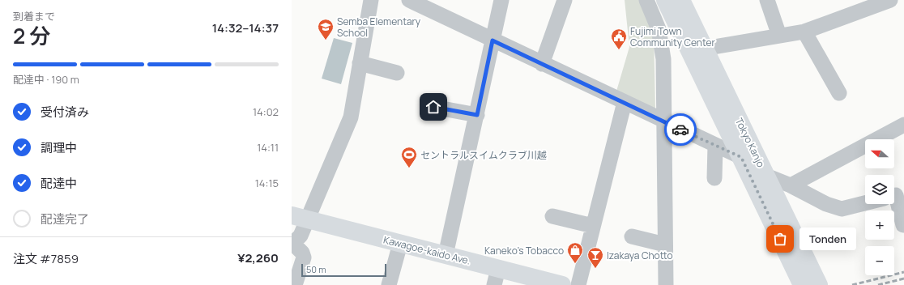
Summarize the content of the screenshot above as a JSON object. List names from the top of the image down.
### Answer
{
  "streets": {
    "main road": ["Tokyo Kanjo", "Kawagoe-kaido Ave."]
  },
  "places": {
    "school or university": ["Semba Elementary School"],
    "public building": ["Fujimi Town Community Center"],
    "sports": ["セントラルスイムクラブ川越"],
    "other": ["Tonden"],
    "shop": ["Kaneko's Tobacco"],
    "bar": ["Izakaya Chotto"]
  },
  "scale_bar": "50 m",
  "north": "left",
  "page": {
    "heading": ["2 分", "到着まで", "14:32–14:37"],
    "panel": ["注文 #7859", "¥2,260"],
    "bar": "配達中 · 190 m",
    "list": [
      ["受付済み", "14:02"],
      ["調理中", "14:11"],
      ["配達中", "14:15"],
      "配達完了"
    ],
    "map_buttons": ["+", "−"],
    "bubble": "Tonden",
    "scale": "50 m"
  }
}
